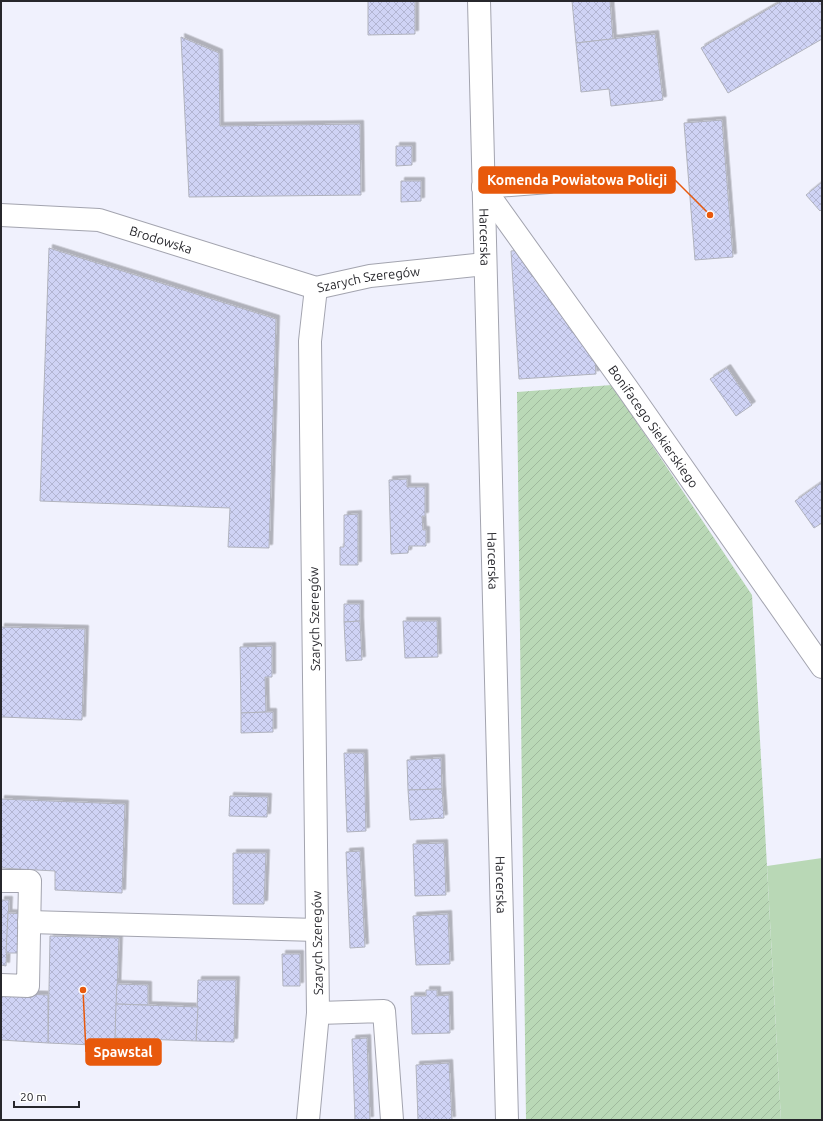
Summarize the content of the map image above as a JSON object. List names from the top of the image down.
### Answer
{
  "streets": {
    "street": [
      "Harcerska",
      "Brodowska",
      "Szarych Szeregów",
      "Bonifacego Siekierskiego"
    ]
  },
  "crossings": [
    ["Harcerska", "Szarych Szeregów"],
    ["Harcerska", "Bonifacego Siekierskiego"],
    ["Brodowska", "Szarych Szeregów"]
  ],
  "places": ["Komenda Powiatowa Policji", "Spawstal"],
  "scale_bar": "20 m"
}
